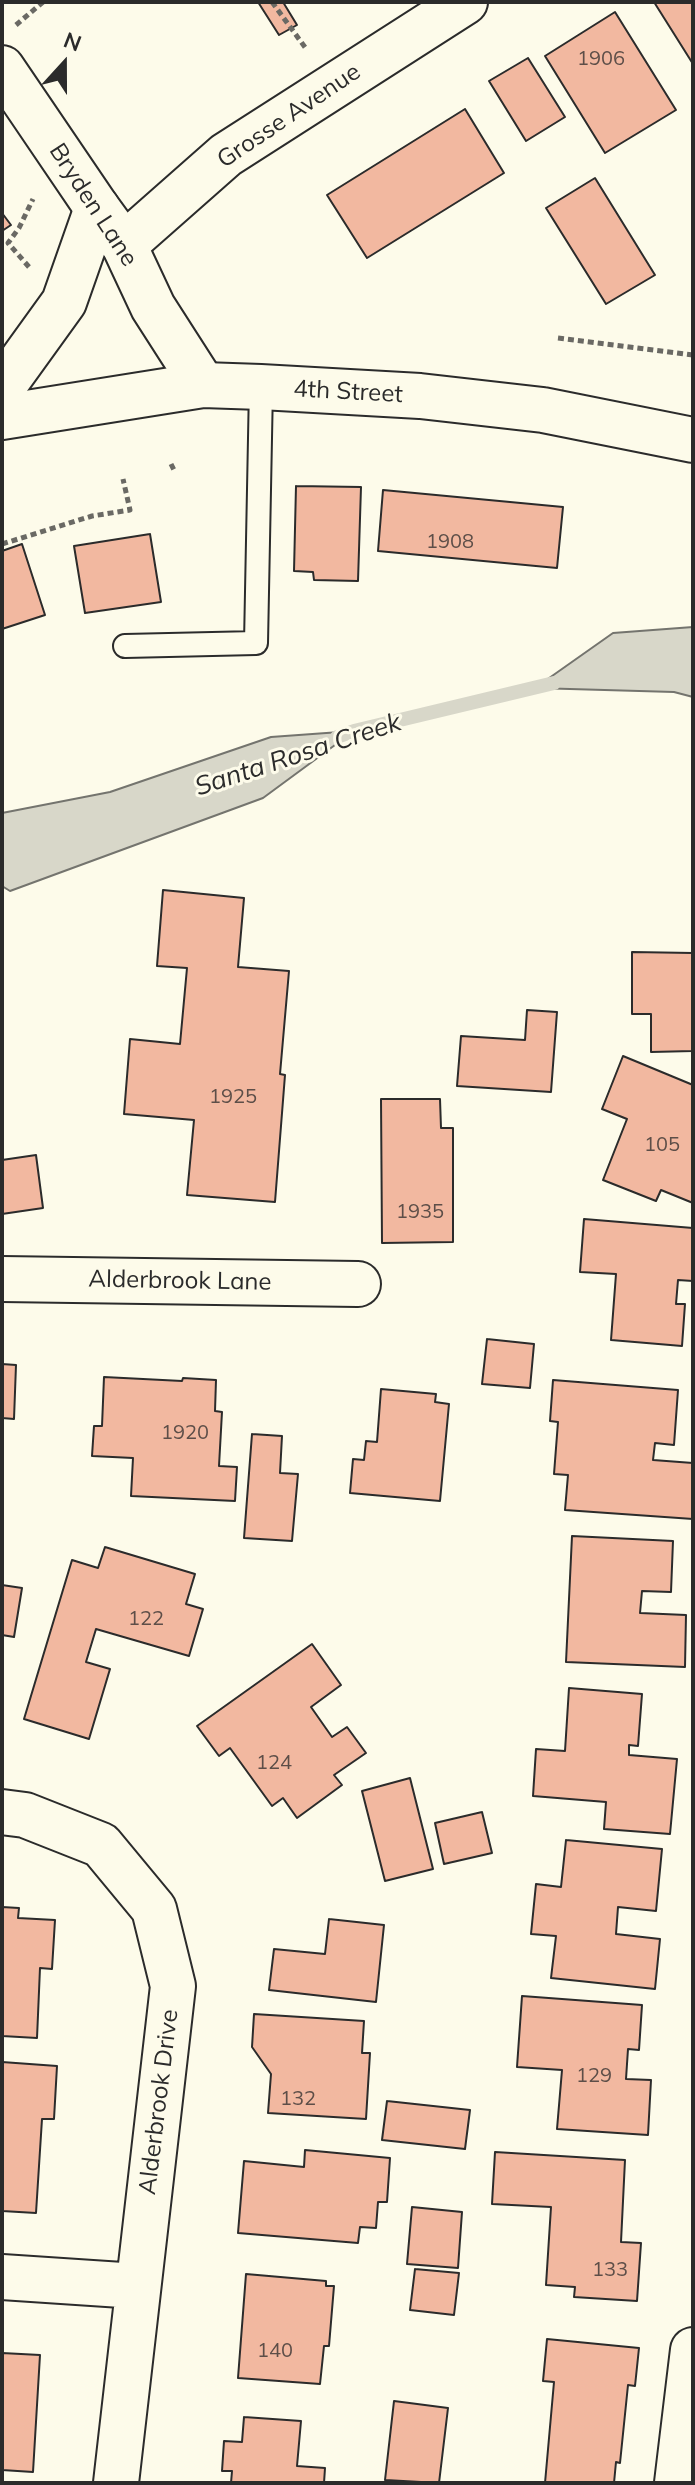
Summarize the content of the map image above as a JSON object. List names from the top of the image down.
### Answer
{
  "streets": {
    "street": [
      "Grosse Avenue",
      "Bryden Lane",
      "4th Street",
      "Alderbrook Lane",
      "Alderbrook Drive"
    ]
  },
  "crossings": [
    ["Grosse Avenue", "Bryden Lane"],
    ["Bryden Lane", "4th Street"]
  ],
  "water": ["Santa Rosa Creek"],
  "house_numbers": [
    "1906",
    "1908",
    "1925",
    "105",
    "1935",
    "1920",
    "122",
    "124",
    "129",
    "132",
    "133",
    "140"
  ],
  "north": "top"
}
